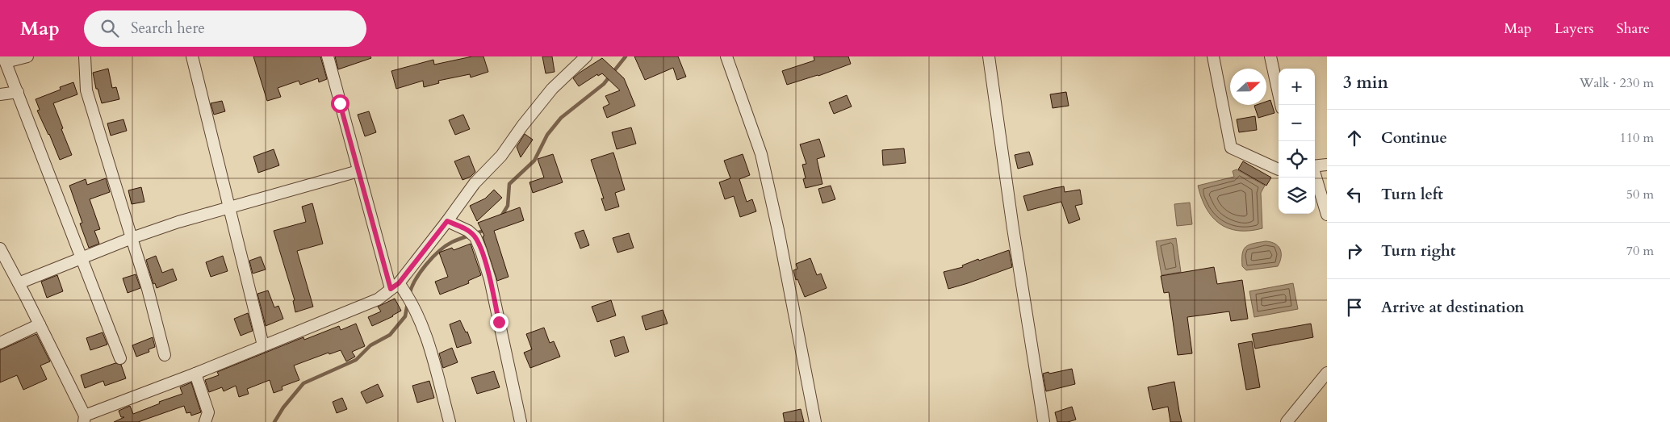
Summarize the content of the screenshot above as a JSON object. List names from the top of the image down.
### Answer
{
  "north": "right",
  "page": {
    "header": "Map",
    "search": "Search here",
    "nav": ["Map", "Layers", "Share"],
    "heading": ["3 min", "Walk · 230 m"],
    "map_buttons": ["+", "−"],
    "list": [
      ["Continue", "110 m"],
      ["Turn left", "50 m"],
      ["Turn right", "70 m"],
      "Arrive at destination"
    ]
  }
}
